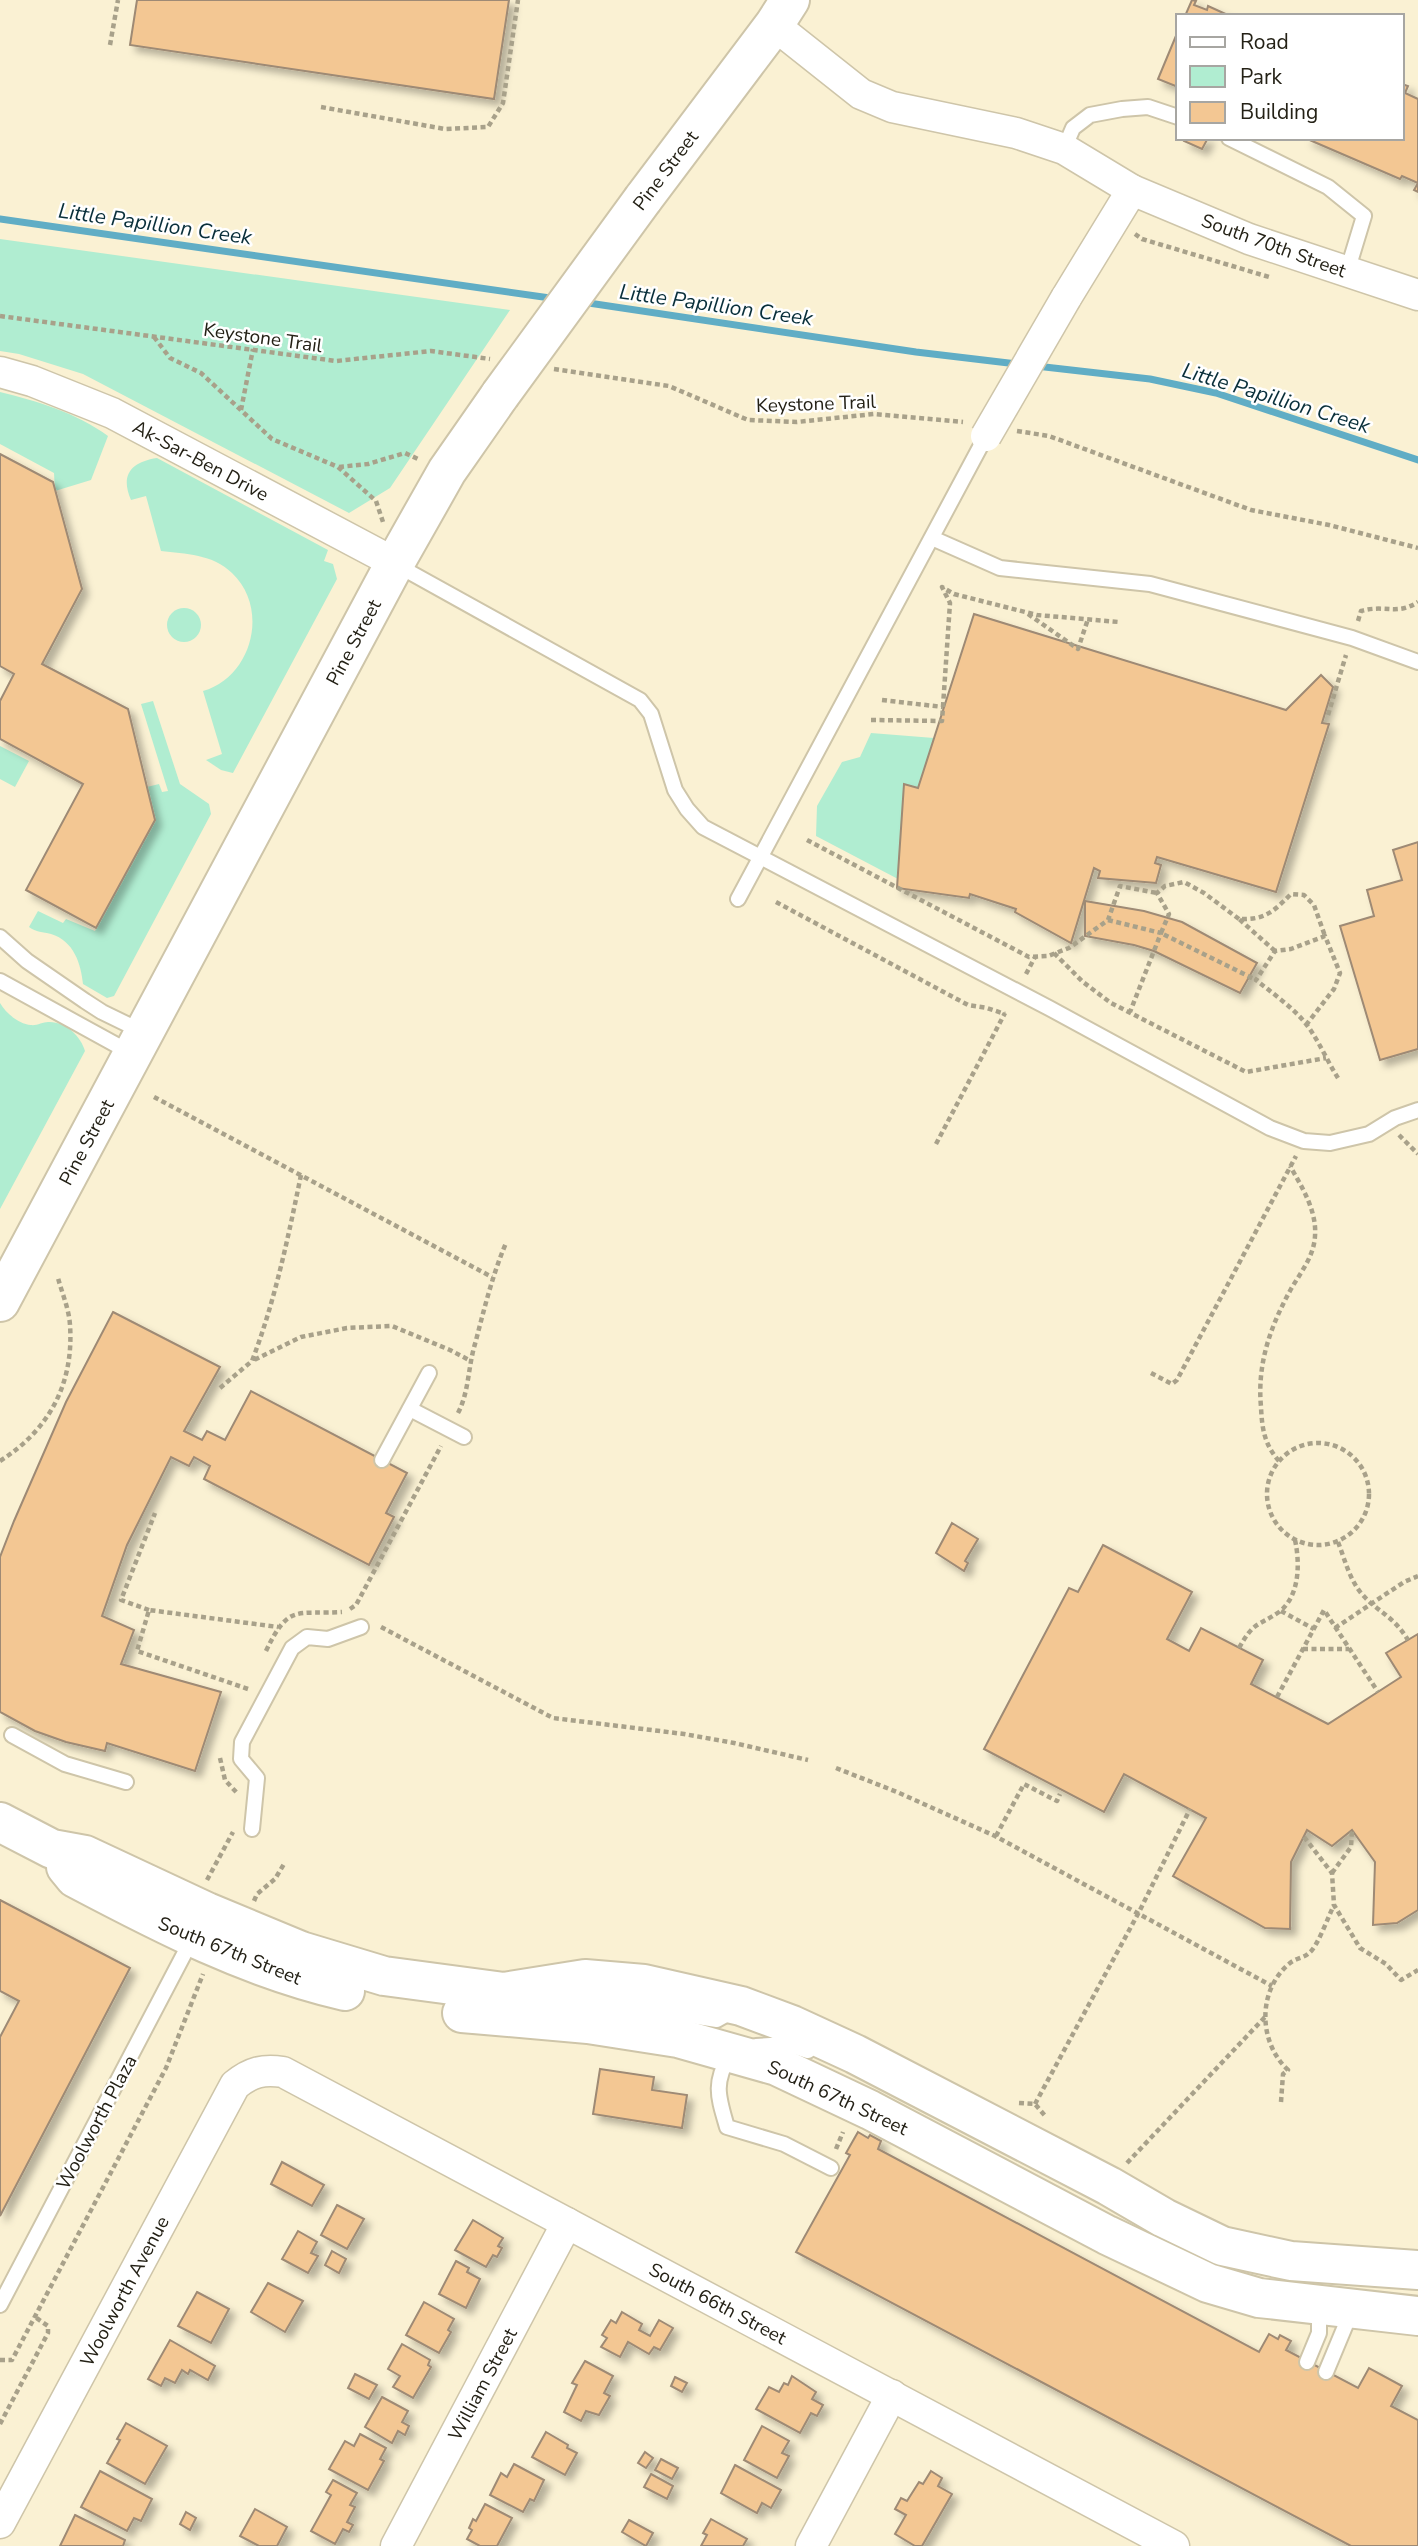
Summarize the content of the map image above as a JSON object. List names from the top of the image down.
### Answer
{
  "streets": {
    "main road": ["Pine Street", "South 67th Street"],
    "street": [
      "South 70th Street",
      "Ak-Sar-Ben Drive",
      "Woolworth Avenue",
      "South 66th Street",
      "William Street"
    ],
    "lane": ["Woolworth Plaza"],
    "path": ["Keystone Trail"]
  },
  "crossings": [
    ["Pine Street", "South 70th Street"],
    ["Pine Street", "Keystone Trail"],
    ["Pine Street", "Ak-Sar-Ben Drive"],
    ["South 67th Street", "Woolworth Plaza"],
    ["Woolworth Avenue", "South 66th Street"],
    ["South 66th Street", "William Street"]
  ],
  "water": ["Little Papillion Creek"],
  "legend": ["Road", "Park", "Building"]
}
